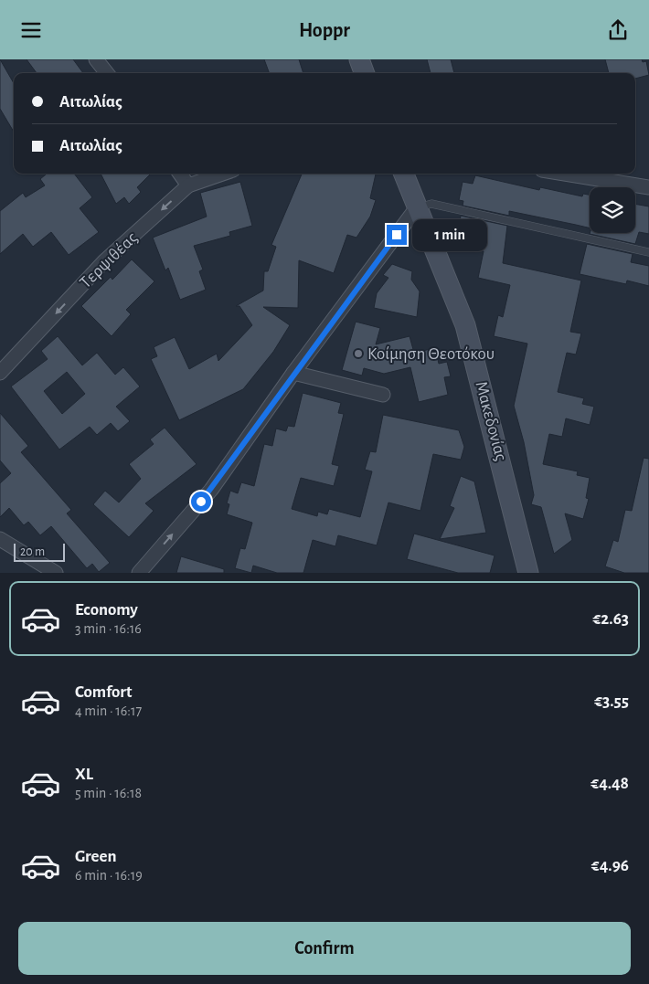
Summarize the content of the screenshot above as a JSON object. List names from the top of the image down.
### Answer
{
  "streets": {
    "street": ["Τερψιθέας", "Μακεδονίας"]
  },
  "one_way": ["Τερψιθέας"],
  "places": ["Κοίμηση Θεοτόκου"],
  "scale_bar": "20 m",
  "page": {
    "header": "Hoppr",
    "banner": ["Αιτωλίας", "Αιτωλίας"],
    "bubble": "1 min",
    "scale": "20 m",
    "list": [
      {
        "name": "Economy",
        "note": "3 min · 16:16",
        "value": "€2.63"
      },
      {
        "name": "Comfort",
        "note": "4 min · 16:17",
        "value": "€3.55"
      },
      {
        "name": "XL",
        "note": "5 min · 16:18",
        "value": "€4.48"
      },
      {
        "name": "Green",
        "note": "6 min · 16:19",
        "value": "€4.96"
      }
    ],
    "buttons": "Confirm"
  }
}
